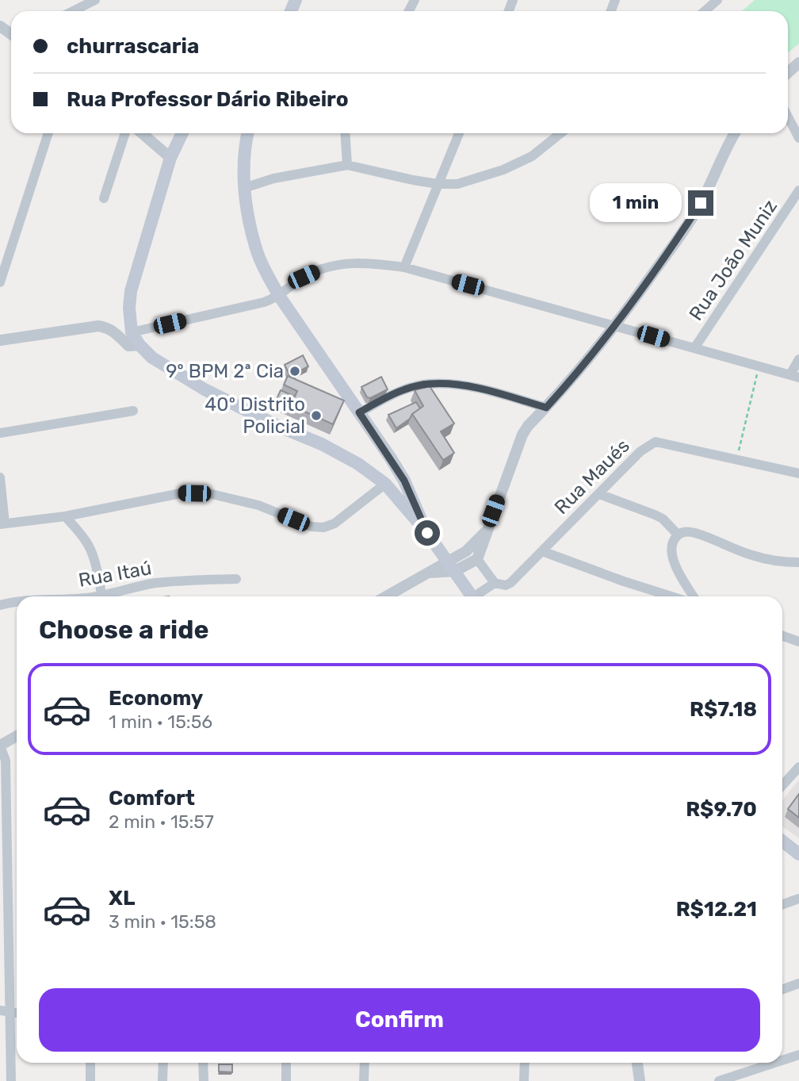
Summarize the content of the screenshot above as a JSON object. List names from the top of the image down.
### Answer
{
  "streets": {
    "street": ["Rua João Muniz", "Rua Maués", "Rua Itaú"]
  },
  "places": ["9º BPM 2ª Cia", "40º Distrito Policial"],
  "page": {
    "banner": ["churrascaria", "Rua Professor Dário Ribeiro"],
    "bubble": "1 min",
    "heading": "Choose a ride",
    "list": [
      {
        "name": "Economy",
        "note": "1 min · 15:56",
        "value": "R$7.18"
      },
      {
        "name": "Comfort",
        "note": "2 min · 15:57",
        "value": "R$9.70"
      },
      {
        "name": "XL",
        "note": "3 min · 15:58",
        "value": "R$12.21"
      }
    ],
    "buttons": "Confirm"
  }
}
